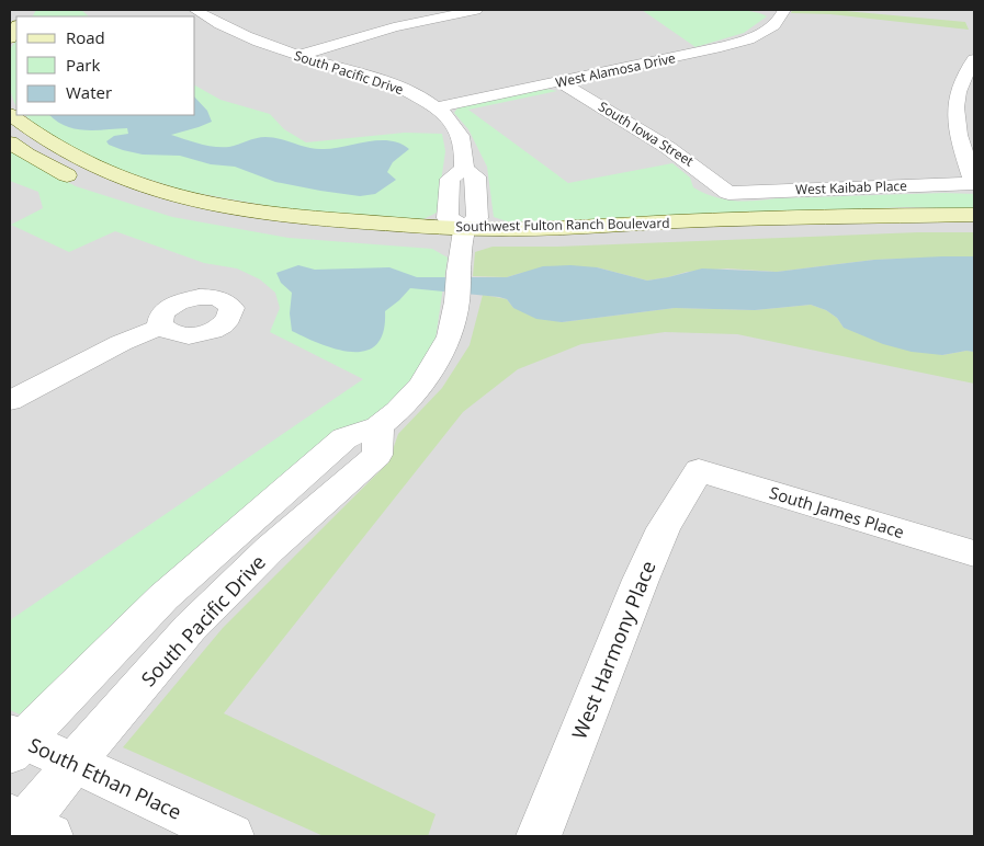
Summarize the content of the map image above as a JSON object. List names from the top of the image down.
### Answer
{
  "streets": {
    "street": [
      "West Alamosa Drive",
      "South Pacific Drive",
      "South Iowa Street",
      "West Kaibab Place",
      "Southwest Fulton Ranch Boulevard",
      "South James Place",
      "West Harmony Place",
      "South Ethan Place"
    ]
  },
  "crossings": [
    ["West Alamosa Drive", "South Pacific Drive"],
    ["West Alamosa Drive", "South Iowa Street"],
    ["South Pacific Drive", "Southwest Fulton Ranch Boulevard"],
    ["South Pacific Drive", "South Ethan Place"],
    ["South Iowa Street", "West Kaibab Place"],
    ["South James Place", "West Harmony Place"]
  ],
  "legend": ["Road", "Park", "Water"]
}
